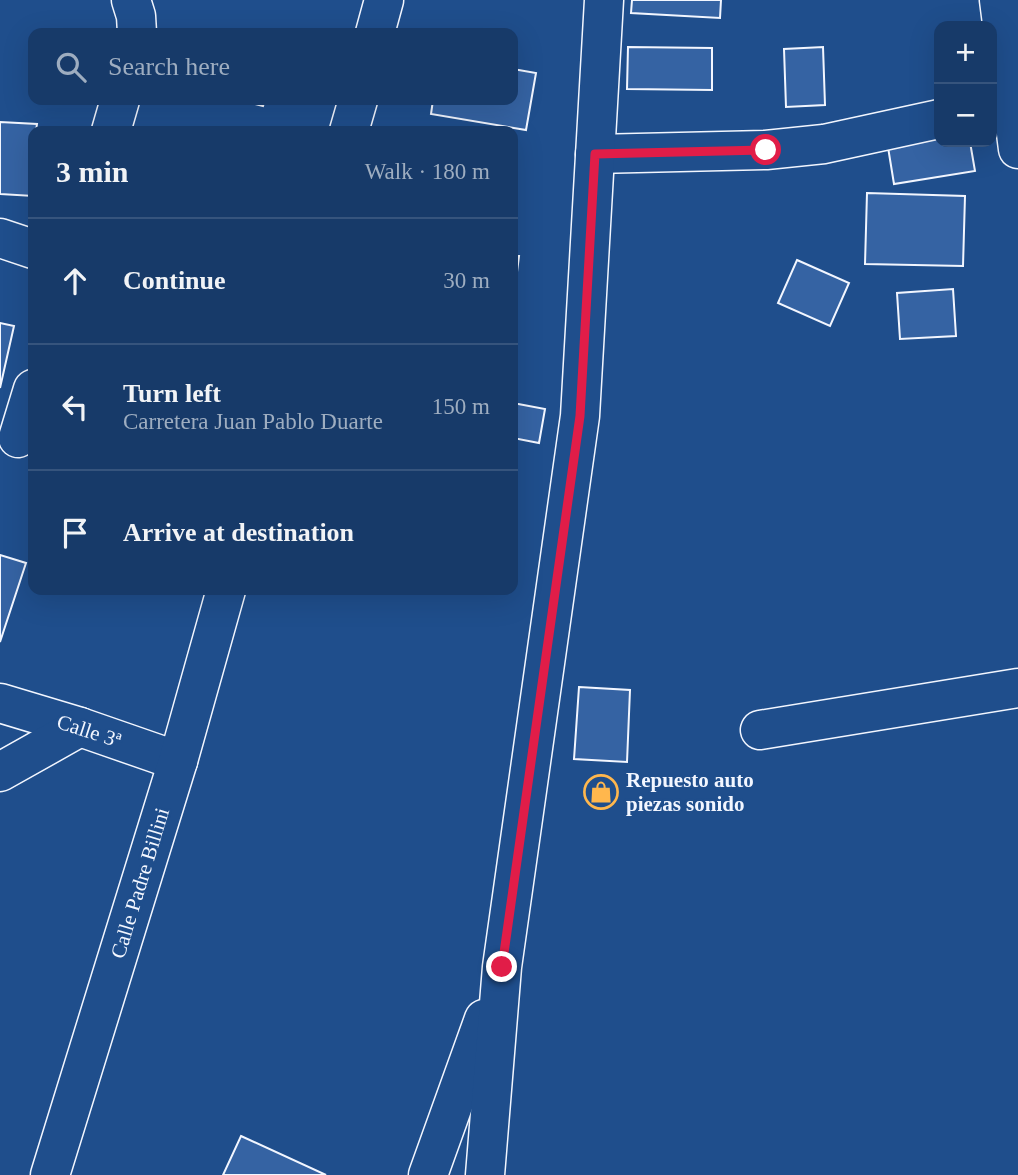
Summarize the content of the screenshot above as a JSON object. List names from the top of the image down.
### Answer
{
  "streets": {
    "street": ["Calle 3ª", "Calle Padre Billini"]
  },
  "crossings": [
    ["Calle 3ª", "Calle Padre Billini"]
  ],
  "places": {
    "shop": ["Repuesto auto piezas sonido"]
  },
  "page": {
    "map_buttons": ["+", "−"],
    "search": "Search here",
    "heading": ["3 min", "Walk · 180 m"],
    "list": [
      ["Continue", "30 m"],
      ["Turn left", "Carretera Juan Pablo Duarte", "150 m"],
      "Arrive at destination"
    ]
  }
}
